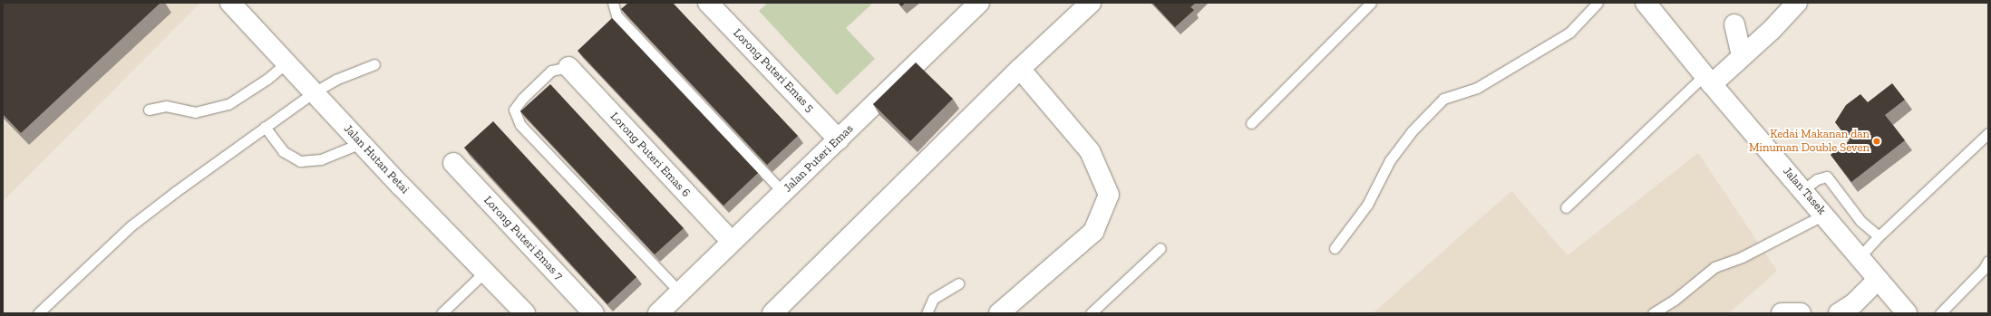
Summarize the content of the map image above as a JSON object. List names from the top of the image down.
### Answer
{
  "streets": {
    "street": [
      "Lorong Puteri Emas 5",
      "Lorong Puteri Emas 6",
      "Jalan Puteri Emas",
      "Jalan Hutan Petai",
      "Jalan Tasek",
      "Lorong Puteri Emas 7"
    ]
  },
  "crossings": [
    ["Lorong Puteri Emas 5", "Jalan Puteri Emas"],
    ["Lorong Puteri Emas 6", "Jalan Puteri Emas"]
  ],
  "places": ["Kedai Makanan dan Minuman Double Seven"]
}
